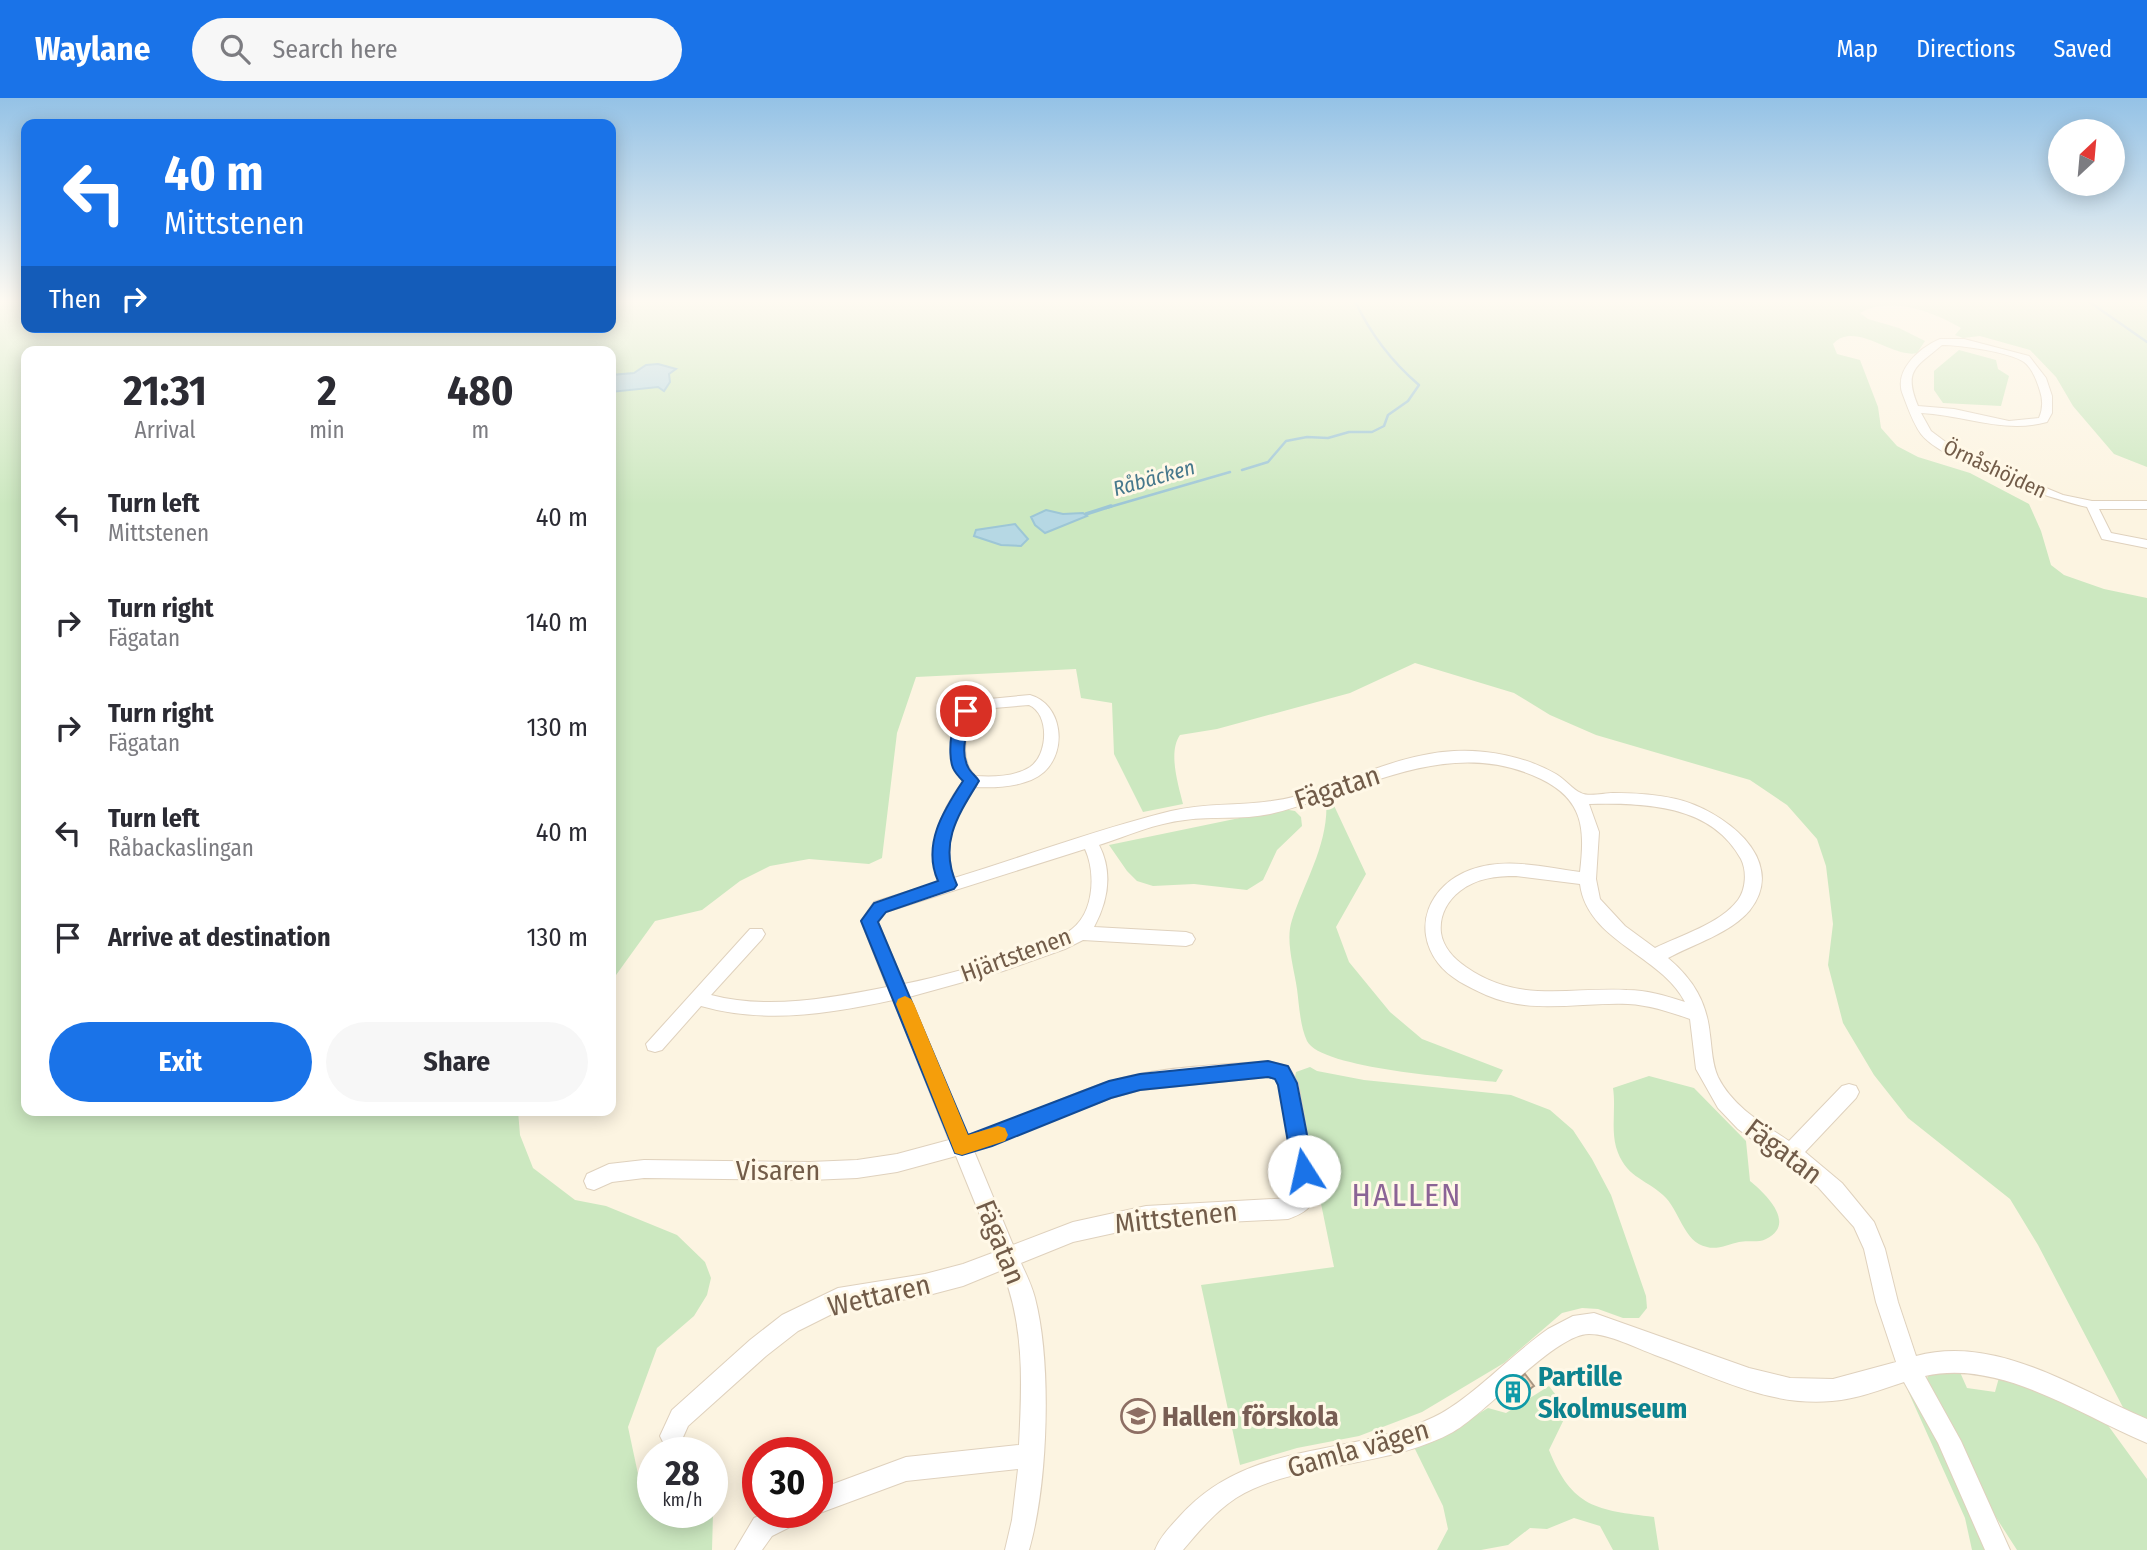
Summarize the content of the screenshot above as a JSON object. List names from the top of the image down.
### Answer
{
  "streets": {
    "street": [
      "Örnåshöjden",
      "Fägatan",
      "Hjärtstenen",
      "Visaren",
      "Mittstenen",
      "Wettaren",
      "Gamla vägen"
    ]
  },
  "crossings": [
    ["Fägatan", "Hjärtstenen"],
    ["Fägatan", "Visaren"],
    ["Fägatan", "Mittstenen"],
    ["Fägatan", "Wettaren"],
    ["Fägatan", "Gamla vägen"],
    ["Visaren", "Mittstenen"],
    ["Mittstenen", "Wettaren"]
  ],
  "districts": ["HALLEN"],
  "water": ["Råbäcken"],
  "places": {
    "building": ["Partille Skolmuseum"],
    "school or university": ["Hallen förskola"]
  },
  "north": "top right",
  "page": {
    "header": "Waylane",
    "search": "Search here",
    "nav": ["Map", "Directions", "Saved"],
    "turn": ["40 m", "Mittstenen"],
    "then": "Then",
    "eta": [
      "21:31",
      "Arrival",
      "2",
      "min",
      "480",
      "m"
    ],
    "list": [
      {
        "name": "Turn left",
        "note": "Mittstenen",
        "value": "40 m"
      },
      {
        "name": "Turn right",
        "note": "Fägatan",
        "value": "140 m"
      },
      {
        "name": "Turn right",
        "note": "Fägatan",
        "value": "130 m"
      },
      {
        "name": "Turn left",
        "note": "Råbackaslingan",
        "value": "40 m"
      },
      {
        "name": "Arrive at destination",
        "value": "130 m"
      }
    ],
    "buttons": ["Exit", "Share"],
    "speed": "28 km/h",
    "limit": "30"
  }
}
